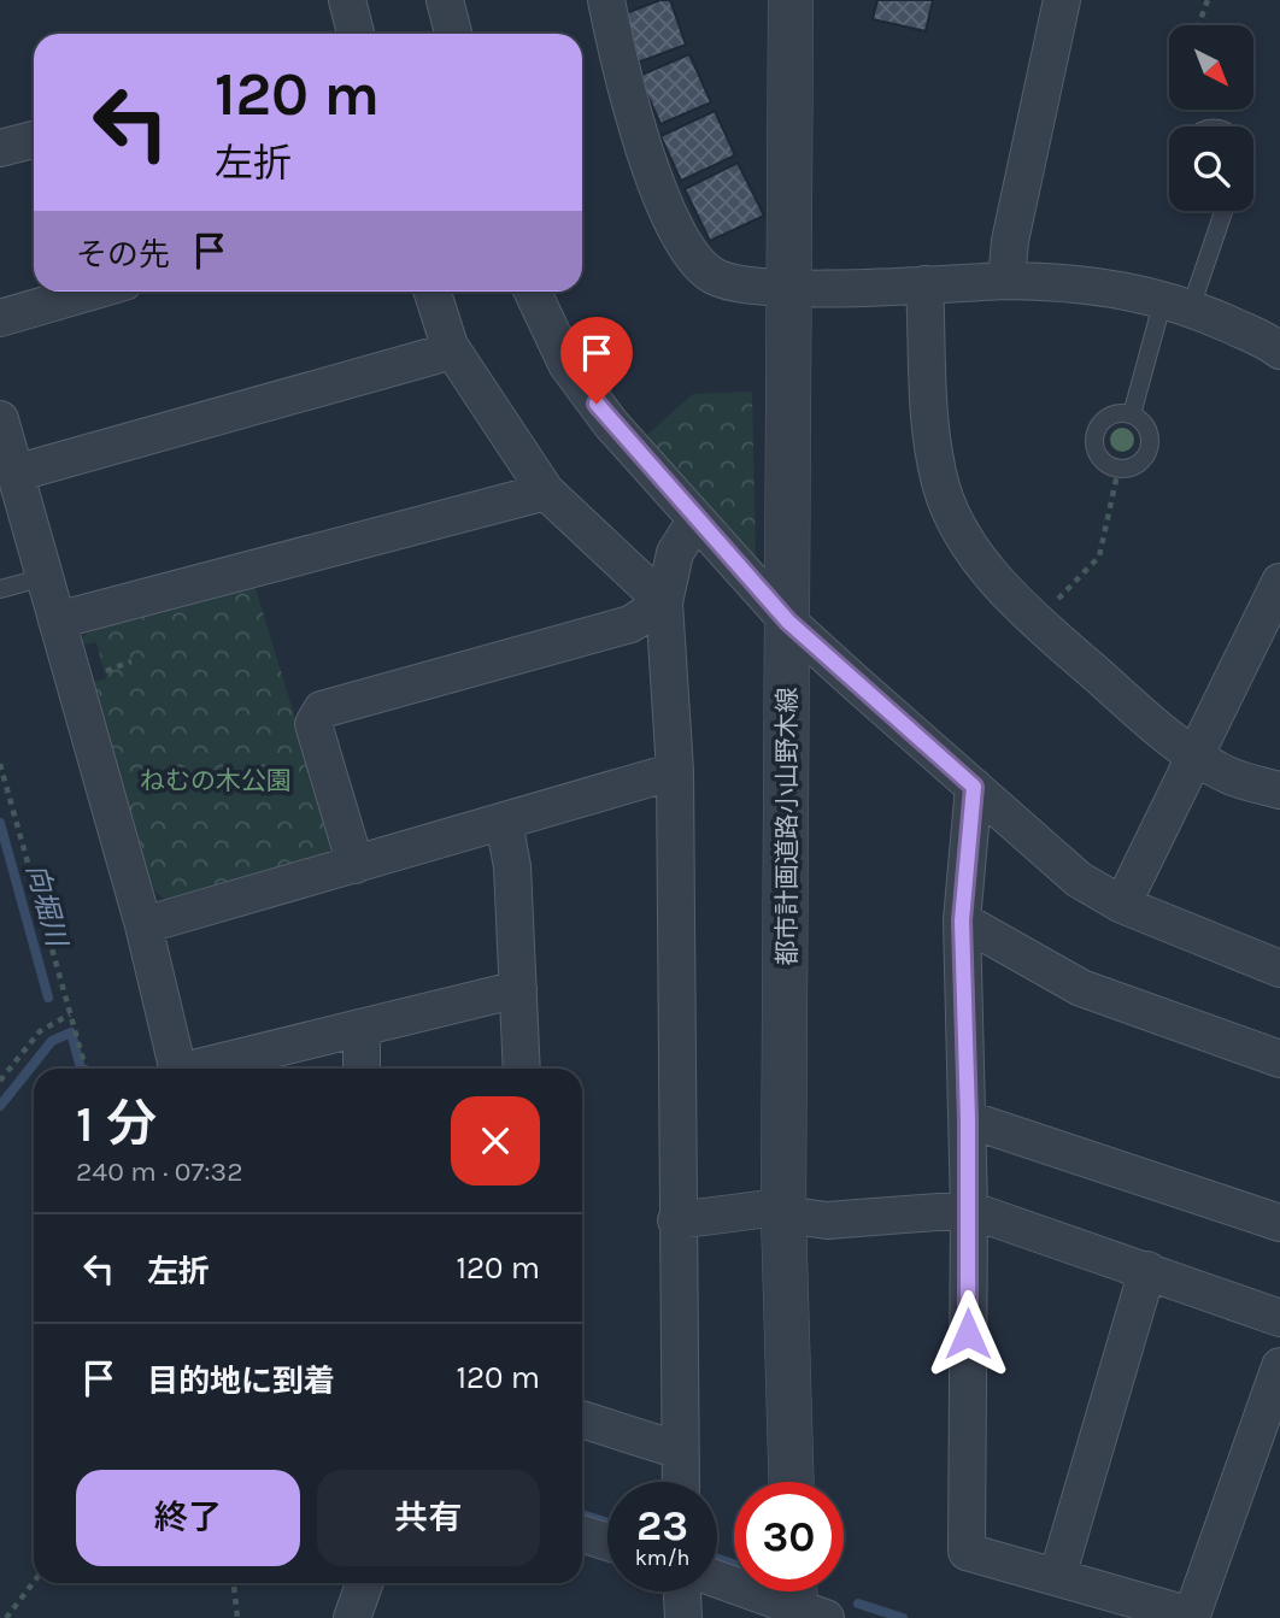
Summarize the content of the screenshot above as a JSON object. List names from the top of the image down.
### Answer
{
  "streets": {
    "street": ["都市計画道路小山野木線"]
  },
  "water": ["向堀川"],
  "parks": ["ねむの木公園"],
  "north": "bottom right",
  "page": {
    "turn": ["120 m", "左折"],
    "then": "その先",
    "heading": ["1 分", "240 m · 07:32"],
    "list": [
      {
        "name": "左折",
        "value": "120 m"
      },
      {
        "name": "目的地に到着",
        "value": "120 m"
      }
    ],
    "buttons": ["終了", "共有"],
    "speed": "23 km/h",
    "limit": "30"
  }
}
